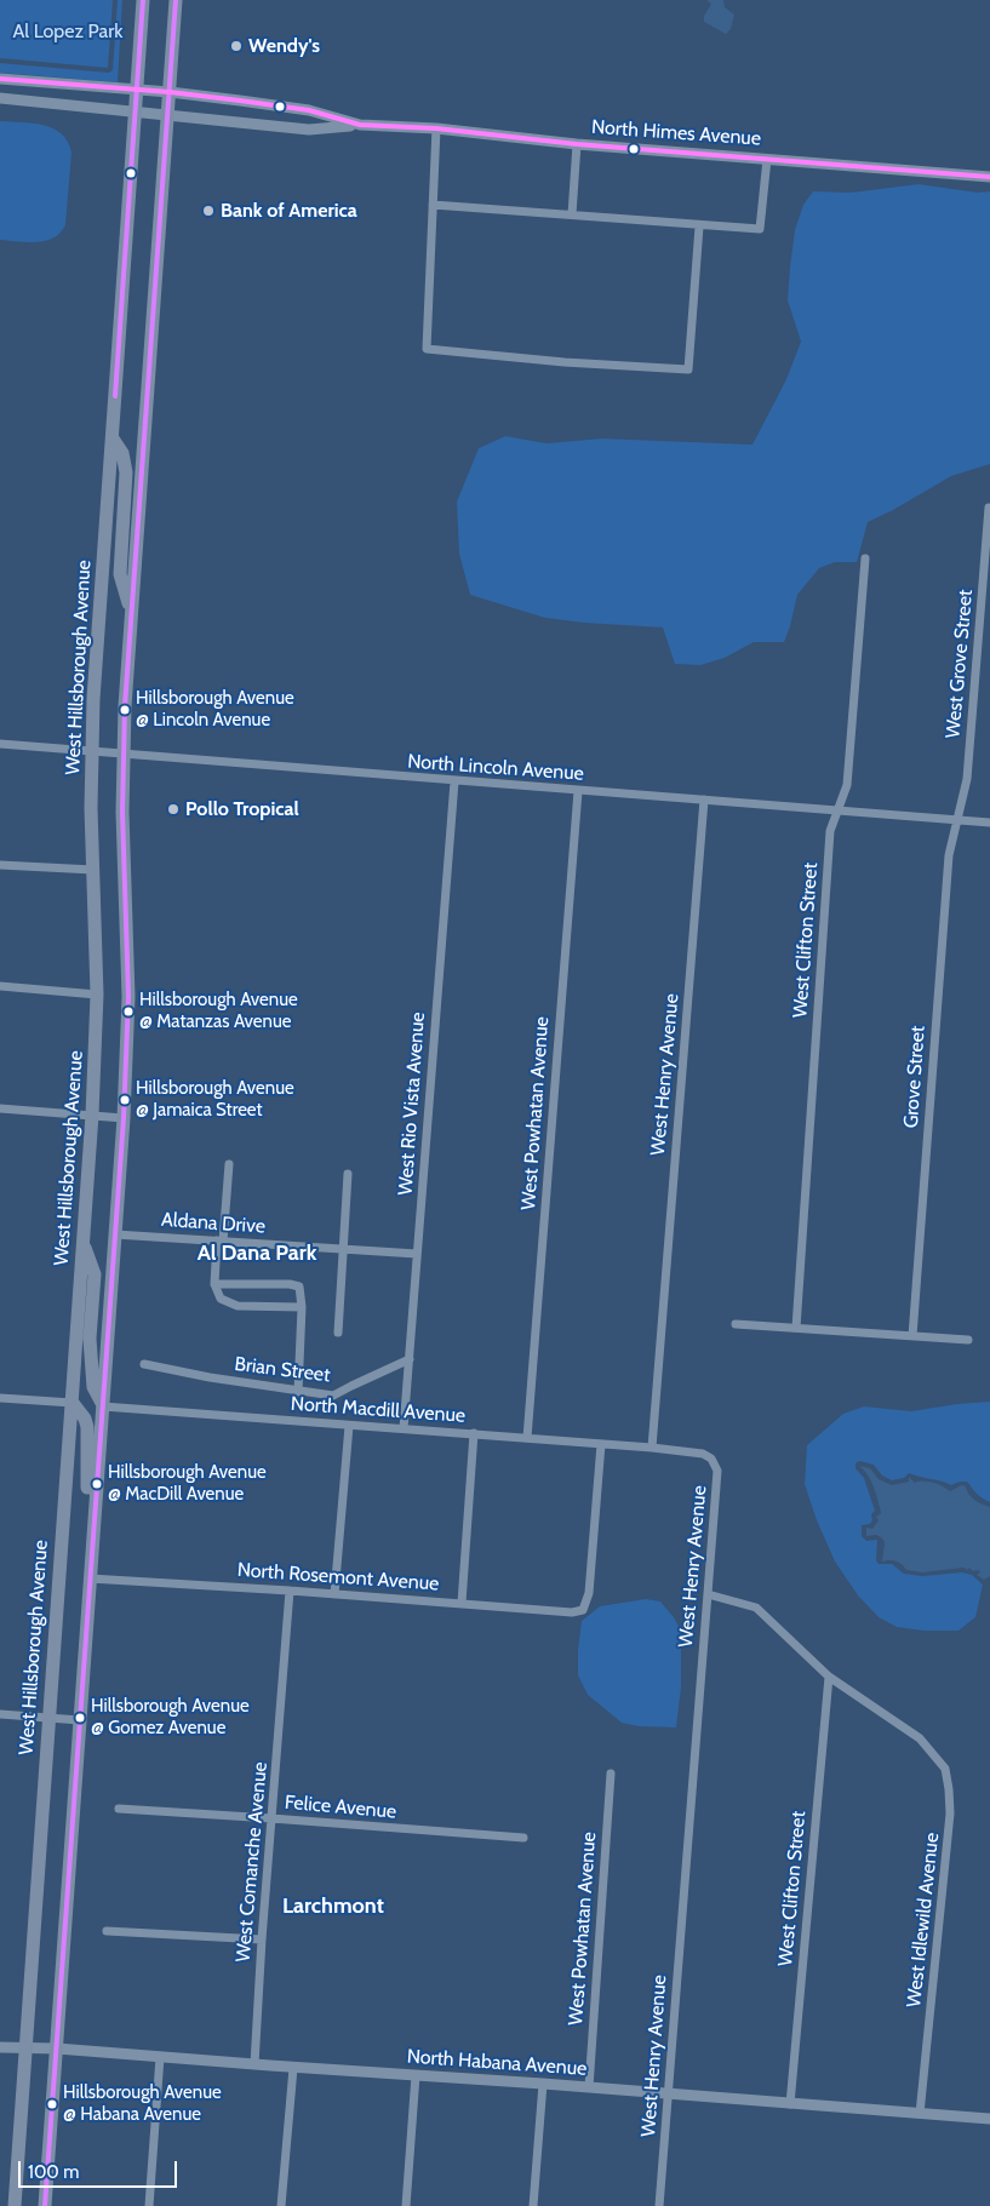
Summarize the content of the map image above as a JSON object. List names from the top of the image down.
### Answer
{
  "streets": {
    "main road": ["West Hillsborough Avenue"],
    "street": [
      "North Himes Avenue",
      "West Grove Street",
      "North Lincoln Avenue",
      "West Clifton Street",
      "West Henry Avenue",
      "Grove Street",
      "West Rio Vista Avenue",
      "West Powhatan Avenue",
      "Aldana Drive",
      "Brian Street",
      "North Macdill Avenue",
      "North Rosemont Avenue",
      "Felice Avenue",
      "West Comanche Avenue",
      "West Idlewild Avenue",
      "North Habana Avenue"
    ]
  },
  "crossings": [
    ["North Himes Avenue", "West Hillsborough Avenue"],
    ["West Grove Street", "North Lincoln Avenue"],
    ["West Grove Street", "Grove Street"],
    ["West Hillsborough Avenue", "North Lincoln Avenue"],
    ["West Hillsborough Avenue", "North Habana Avenue"],
    ["North Lincoln Avenue", "West Clifton Street"],
    ["North Lincoln Avenue", "West Henry Avenue"],
    ["North Lincoln Avenue", "Grove Street"],
    ["North Lincoln Avenue", "West Rio Vista Avenue"],
    ["North Lincoln Avenue", "West Powhatan Avenue"],
    ["West Clifton Street", "West Idlewild Avenue"],
    ["West Clifton Street", "North Habana Avenue"],
    ["West Henry Avenue", "North Macdill Avenue"],
    ["West Henry Avenue", "West Idlewild Avenue"],
    ["West Henry Avenue", "North Habana Avenue"],
    ["West Rio Vista Avenue", "Aldana Drive"],
    ["West Rio Vista Avenue", "Brian Street"],
    ["West Rio Vista Avenue", "North Macdill Avenue"],
    ["West Powhatan Avenue", "North Macdill Avenue"],
    ["West Powhatan Avenue", "North Habana Avenue"],
    ["North Macdill Avenue", "North Rosemont Avenue"],
    ["North Rosemont Avenue", "West Comanche Avenue"],
    ["Felice Avenue", "West Comanche Avenue"],
    ["West Comanche Avenue", "North Habana Avenue"],
    ["West Idlewild Avenue", "North Habana Avenue"]
  ],
  "districts": ["Al Dana Park", "Larchmont"],
  "parks": ["Al Lopez Park"],
  "places": [
    "Wendy's",
    "Bank of America",
    "Hillsborough Avenue @ Lincoln Avenue",
    "Pollo Tropical",
    "Hillsborough Avenue @ Matanzas Avenue",
    "Hillsborough Avenue @ Jamaica Street",
    "Hillsborough Avenue @ MacDill Avenue",
    "Hillsborough Avenue @ Gomez Avenue",
    "Hillsborough Avenue @ Habana Avenue"
  ],
  "scale_bar": "100 m"
}
